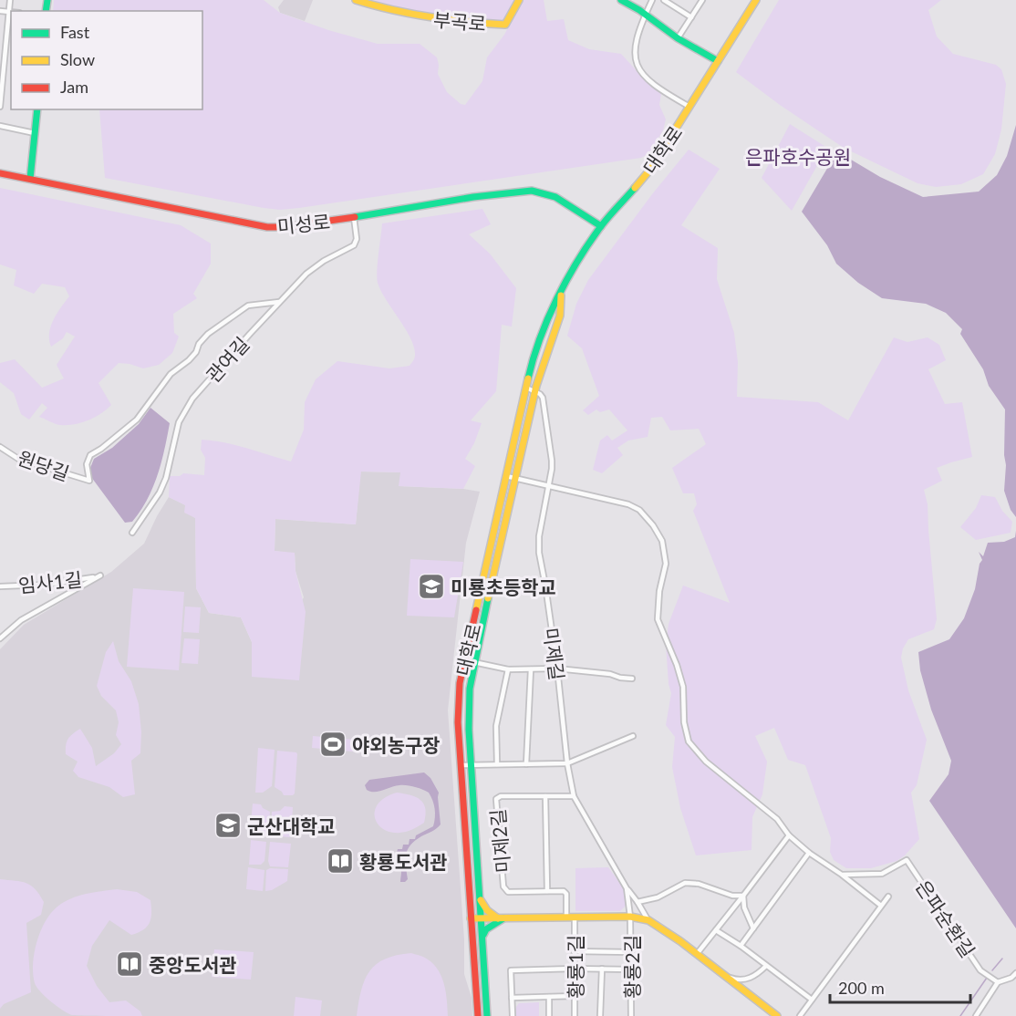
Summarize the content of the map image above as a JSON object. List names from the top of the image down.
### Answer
{
  "streets": {
    "street": [
      "부곡로",
      "대학로",
      "미성로",
      "관여길",
      "원당길",
      "임사1길",
      "미제길",
      "미제2길",
      "은파순환길",
      "황룡1길",
      "황룡2길"
    ]
  },
  "crossings": [
    ["대학로", "미성로"],
    ["대학로", "미제길"],
    ["미성로", "관여길"],
    ["관여길", "원당길"],
    ["미제길", "미제2길"],
    ["미제길", "황룡2길"]
  ],
  "parks": ["은파호수공원"],
  "places": {
    "school or university": ["미룡초등학교", "군산대학교"],
    "sports": ["야외농구장"],
    "library": ["황룡도서관", "중앙도서관"]
  },
  "legend": ["Fast", "Slow", "Jam"],
  "scale_bar": "200 m"
}
